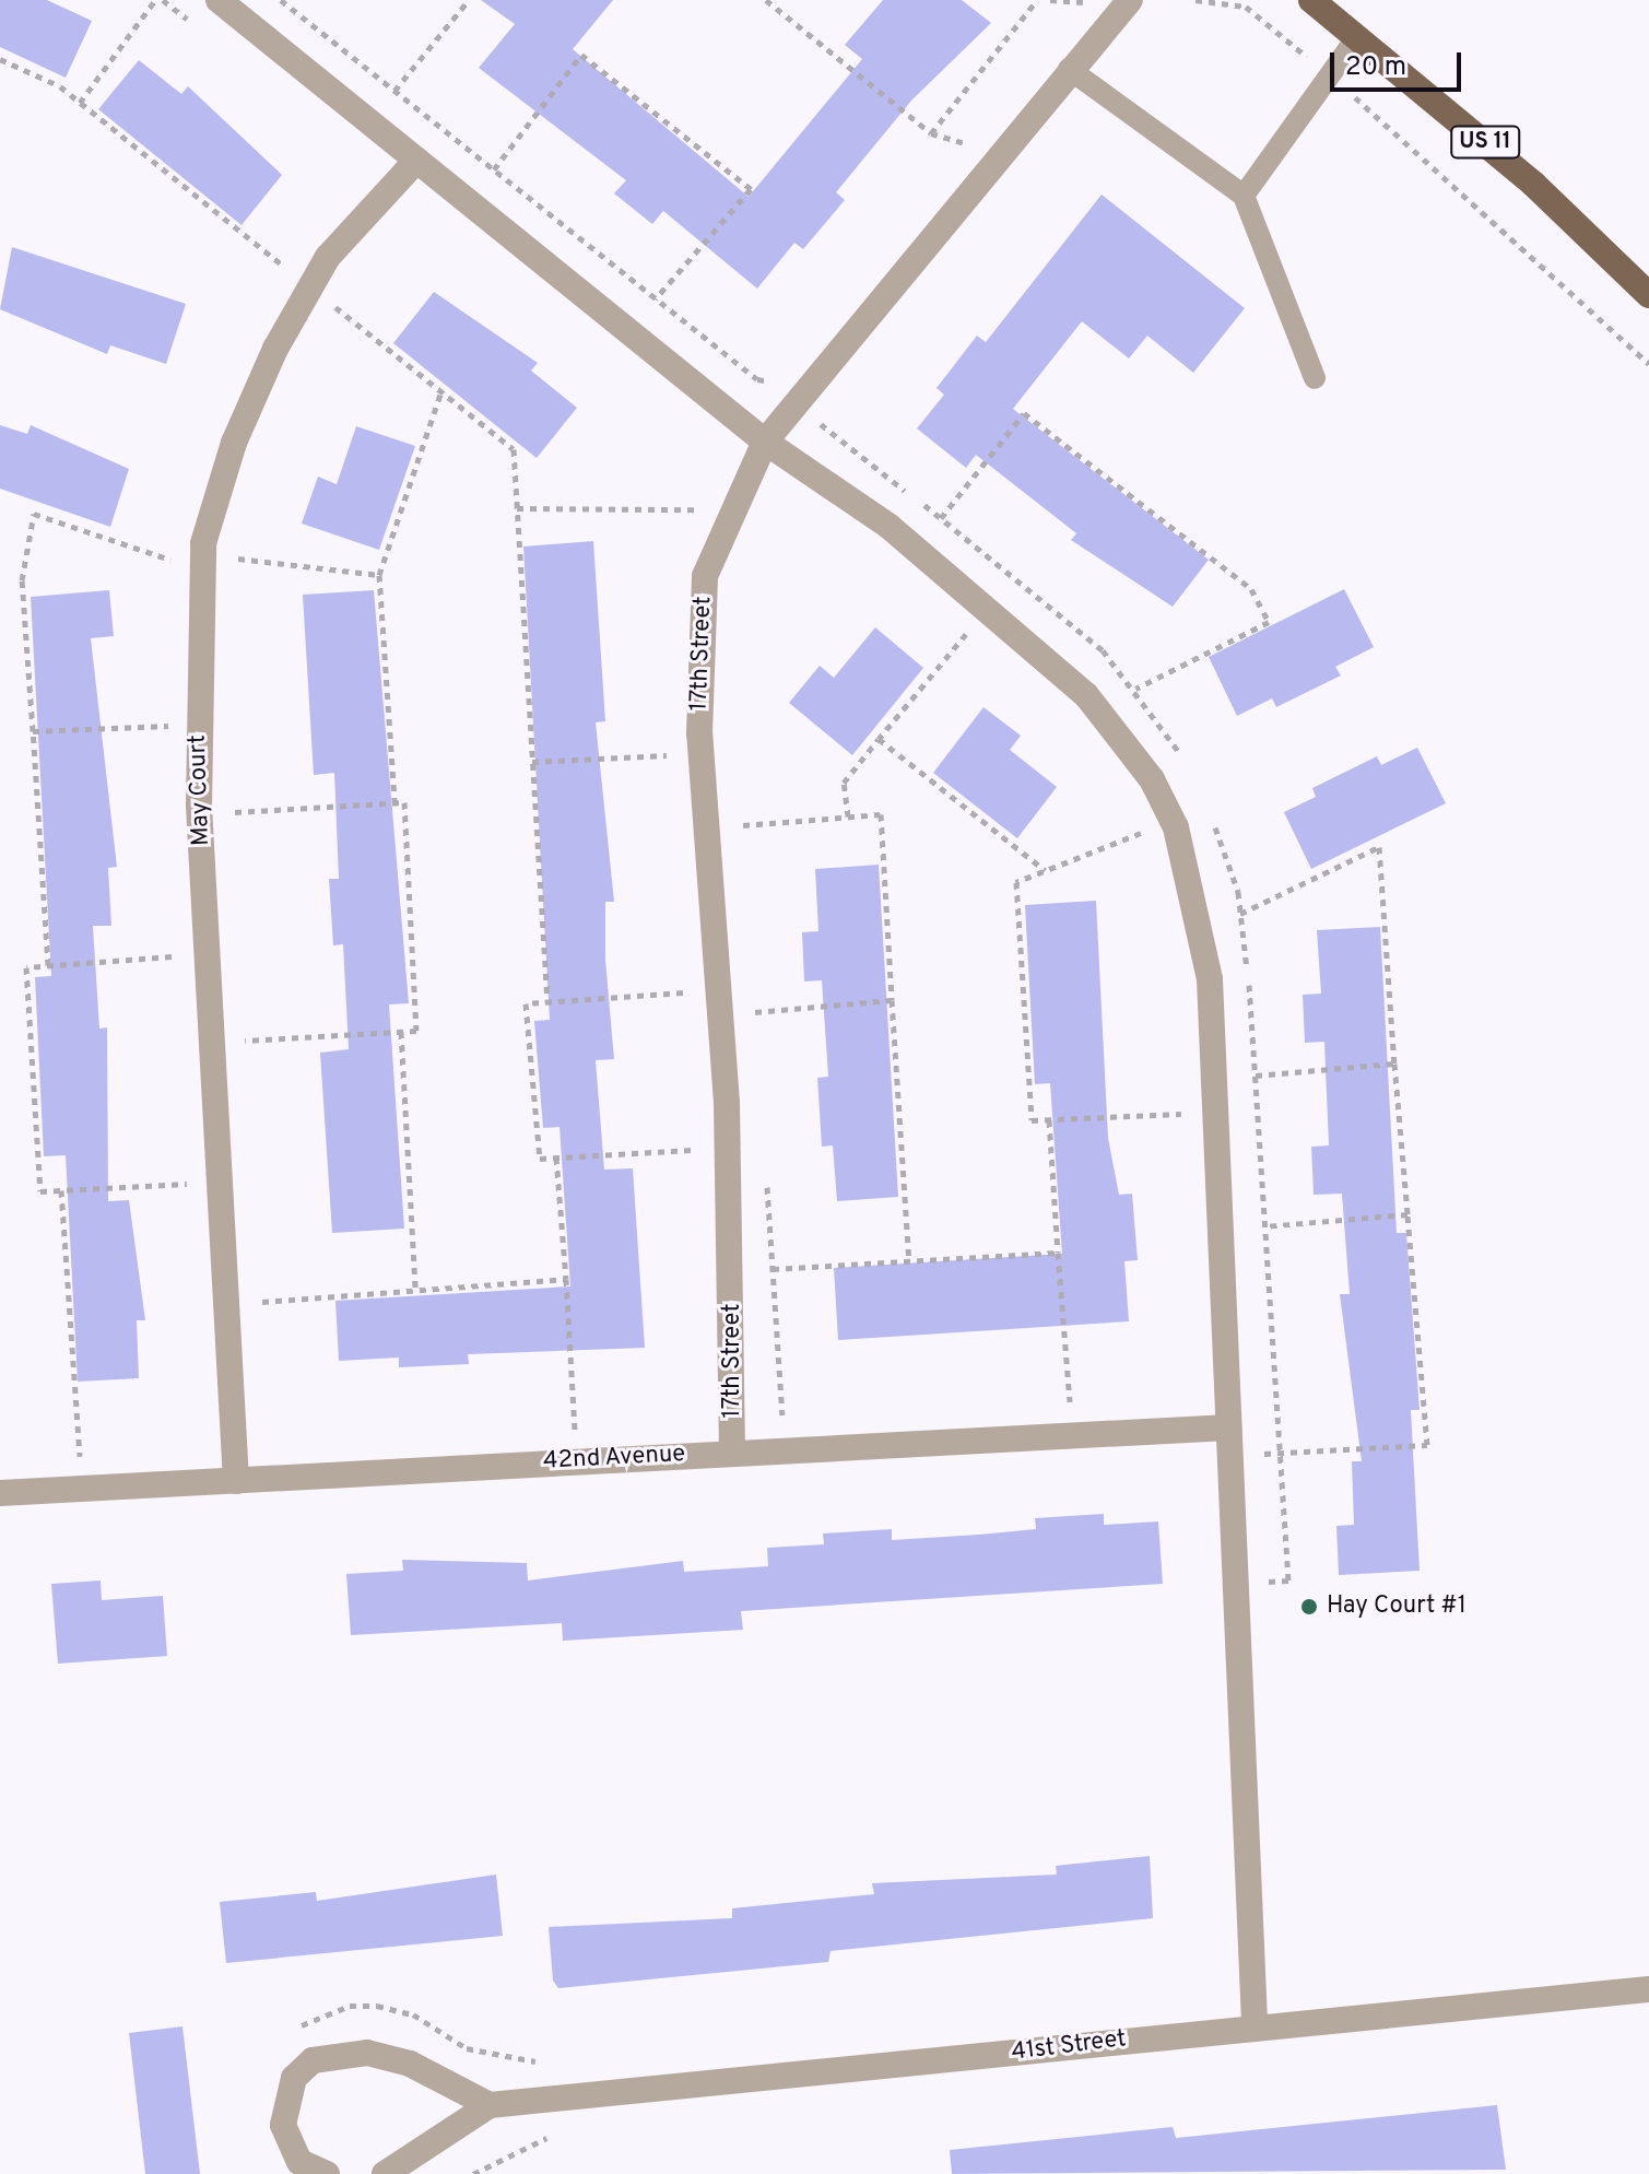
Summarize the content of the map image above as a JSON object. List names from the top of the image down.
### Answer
{
  "streets": {
    "main road": ["US 11"],
    "street": [
      "17th Street",
      "May Court",
      "42nd Avenue",
      "41st Street"
    ]
  },
  "crossings": [
    ["17th Street", "42nd Avenue"],
    ["May Court", "42nd Avenue"]
  ],
  "places": ["Hay Court #1"],
  "scale_bar": "20 m"
}
